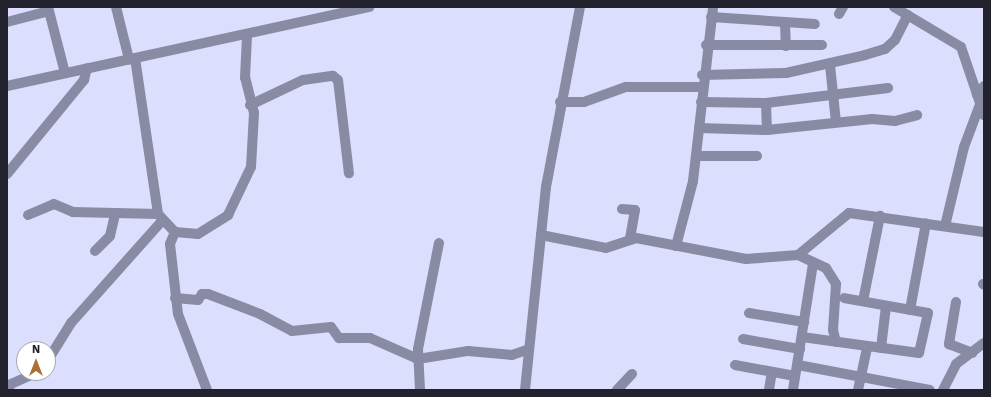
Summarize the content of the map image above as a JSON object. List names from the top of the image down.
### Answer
{
  "north": "top"
}
